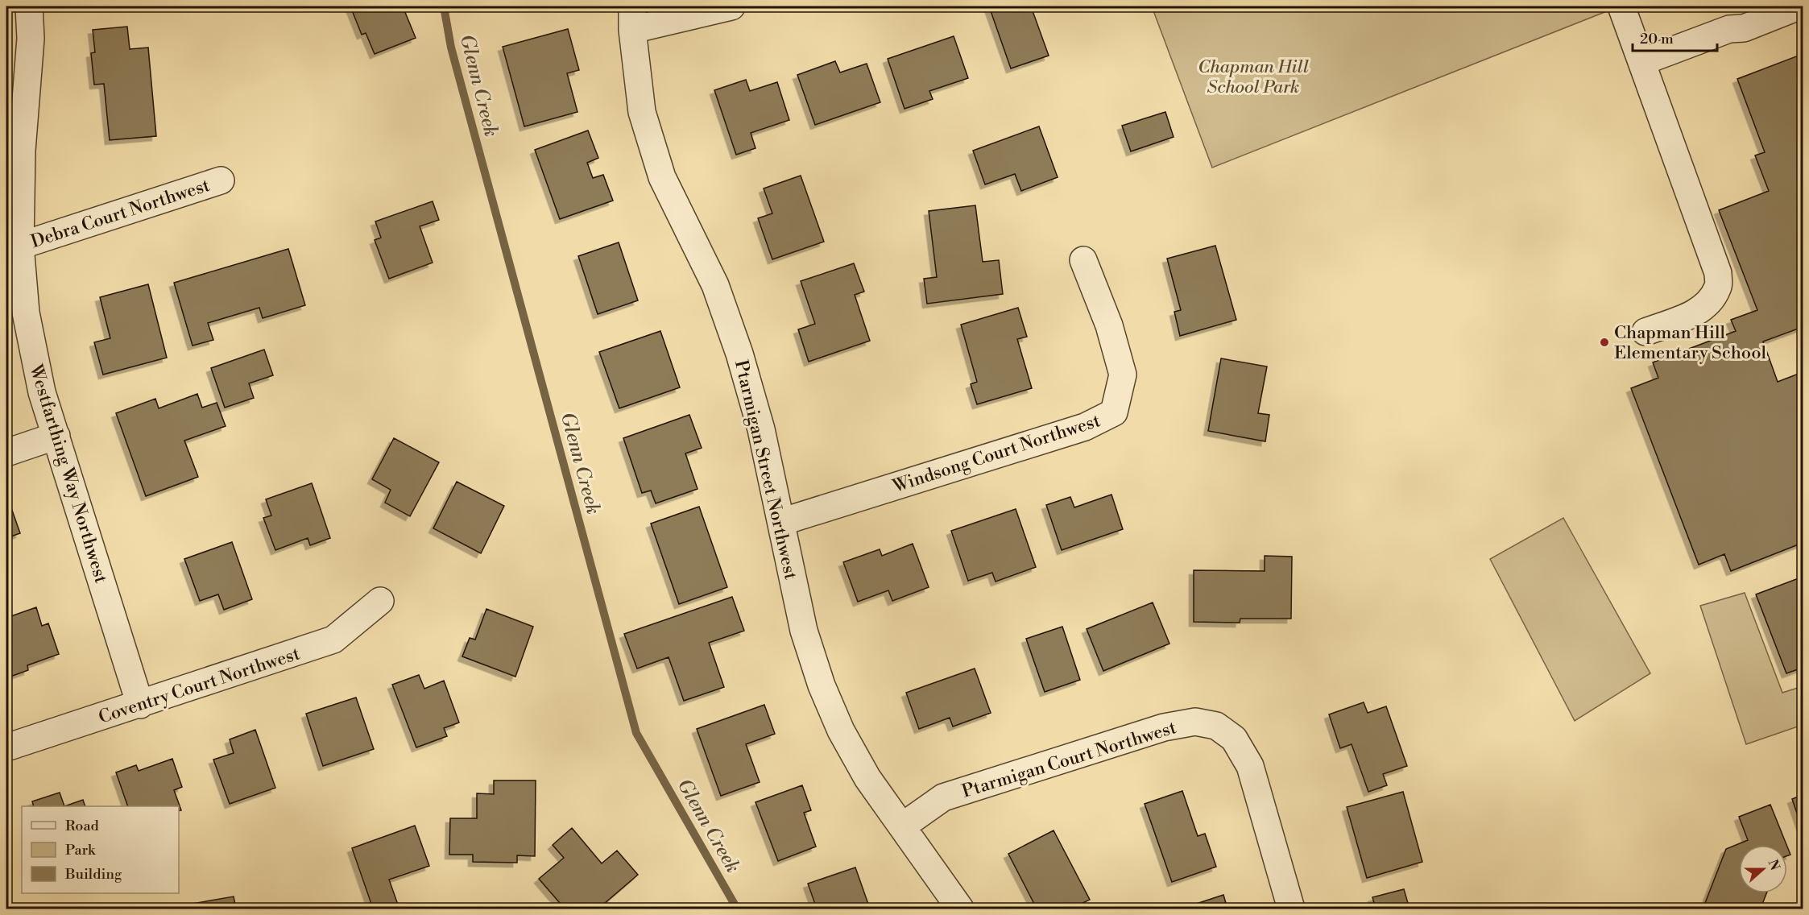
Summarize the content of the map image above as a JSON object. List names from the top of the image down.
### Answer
{
  "streets": {
    "street": [
      "Debra Court Northwest",
      "Windsong Court Northwest",
      "Ptarmigan Street Northwest",
      "Westfarthing Way Northwest",
      "Coventry Court Northwest",
      "Ptarmigan Court Northwest"
    ]
  },
  "crossings": [
    ["Debra Court Northwest", "Westfarthing Way Northwest"],
    ["Windsong Court Northwest", "Ptarmigan Street Northwest"],
    ["Ptarmigan Street Northwest", "Ptarmigan Court Northwest"],
    ["Westfarthing Way Northwest", "Coventry Court Northwest"]
  ],
  "water": ["Glenn Creek"],
  "parks": ["Chapman Hill School Park"],
  "places": ["Chapman Hill Elementary School"],
  "legend": ["Road", "Park", "Building"],
  "scale_bar": "20 m",
  "north": "right"
}
